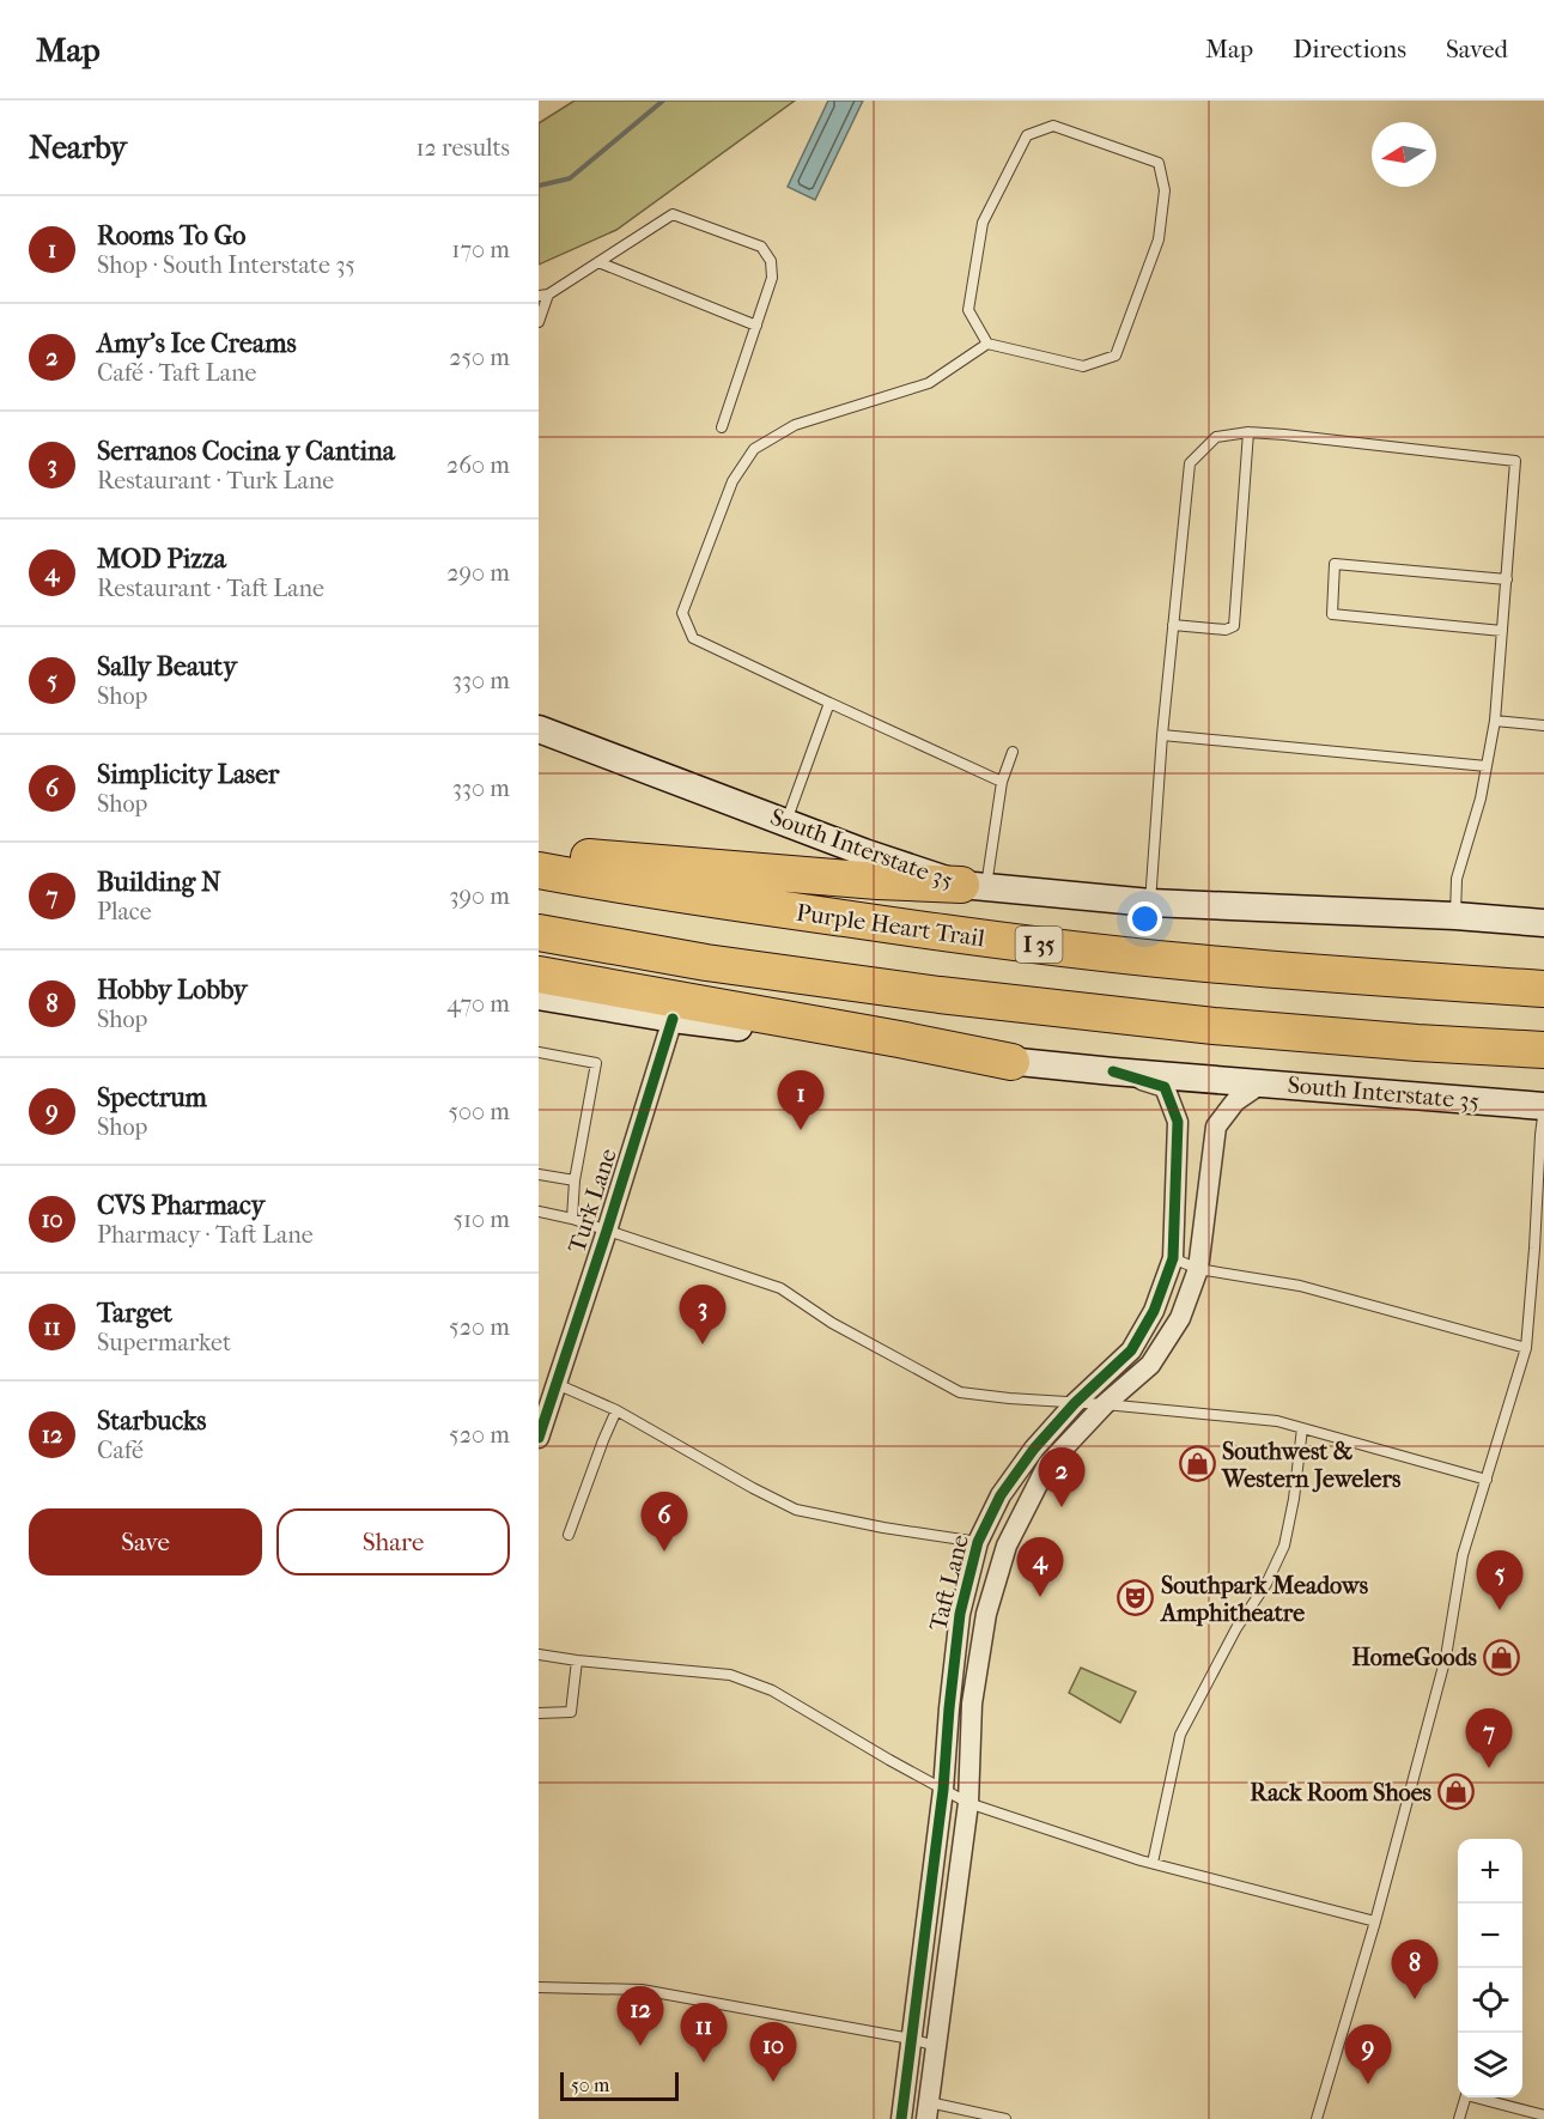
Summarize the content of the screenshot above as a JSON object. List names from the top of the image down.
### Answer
{
  "streets": {
    "highway": ["Purple Heart Trail", "I 35"],
    "main road": ["South Interstate 35"],
    "street": ["Turk Lane", "Taft Lane"]
  },
  "crossings": [
    ["South Interstate 35", "Turk Lane"],
    ["South Interstate 35", "Taft Lane"]
  ],
  "places": {
    "shop": ["Southwest & Western Jewelers", "HomeGoods", "Rack Room Shoes"],
    "theatre": ["Southpark Meadows Amphitheatre"]
  },
  "scale_bar": "50 m",
  "north": "left",
  "page": {
    "header": "Map",
    "nav": ["Map", "Directions", "Saved"],
    "heading": ["Nearby", "12 results"],
    "list": [
      {
        "mark": "1",
        "name": "Rooms To Go",
        "note": "Shop · South Interstate 35",
        "value": "170 m"
      },
      {
        "mark": "2",
        "name": "Amy's Ice Creams",
        "note": "Café · Taft Lane",
        "value": "250 m"
      },
      {
        "mark": "3",
        "name": "Serranos Cocina y Cantina",
        "note": "Restaurant · Turk Lane",
        "value": "260 m"
      },
      {
        "mark": "4",
        "name": "MOD Pizza",
        "note": "Restaurant · Taft Lane",
        "value": "290 m"
      },
      {
        "mark": "5",
        "name": "Sally Beauty",
        "note": "Shop",
        "value": "330 m"
      },
      {
        "mark": "6",
        "name": "Simplicity Laser",
        "note": "Shop",
        "value": "330 m"
      },
      {
        "mark": "7",
        "name": "Building N",
        "note": "Place",
        "value": "390 m"
      },
      {
        "mark": "8",
        "name": "Hobby Lobby",
        "note": "Shop",
        "value": "470 m"
      },
      {
        "mark": "9",
        "name": "Spectrum",
        "note": "Shop",
        "value": "500 m"
      },
      {
        "mark": "10",
        "name": "CVS Pharmacy",
        "note": "Pharmacy · Taft Lane",
        "value": "510 m"
      },
      {
        "mark": "11",
        "name": "Target",
        "note": "Supermarket",
        "value": "520 m"
      },
      {
        "mark": "12",
        "name": "Starbucks",
        "note": "Café",
        "value": "520 m"
      }
    ],
    "pins": [
      "1",
      "3",
      "2",
      "6",
      "4",
      "5",
      "7",
      "8",
      "12",
      "11",
      "10",
      "9"
    ],
    "buttons": ["Save", "Share"],
    "map_buttons": ["+", "−"],
    "scale": "50 m"
  }
}
